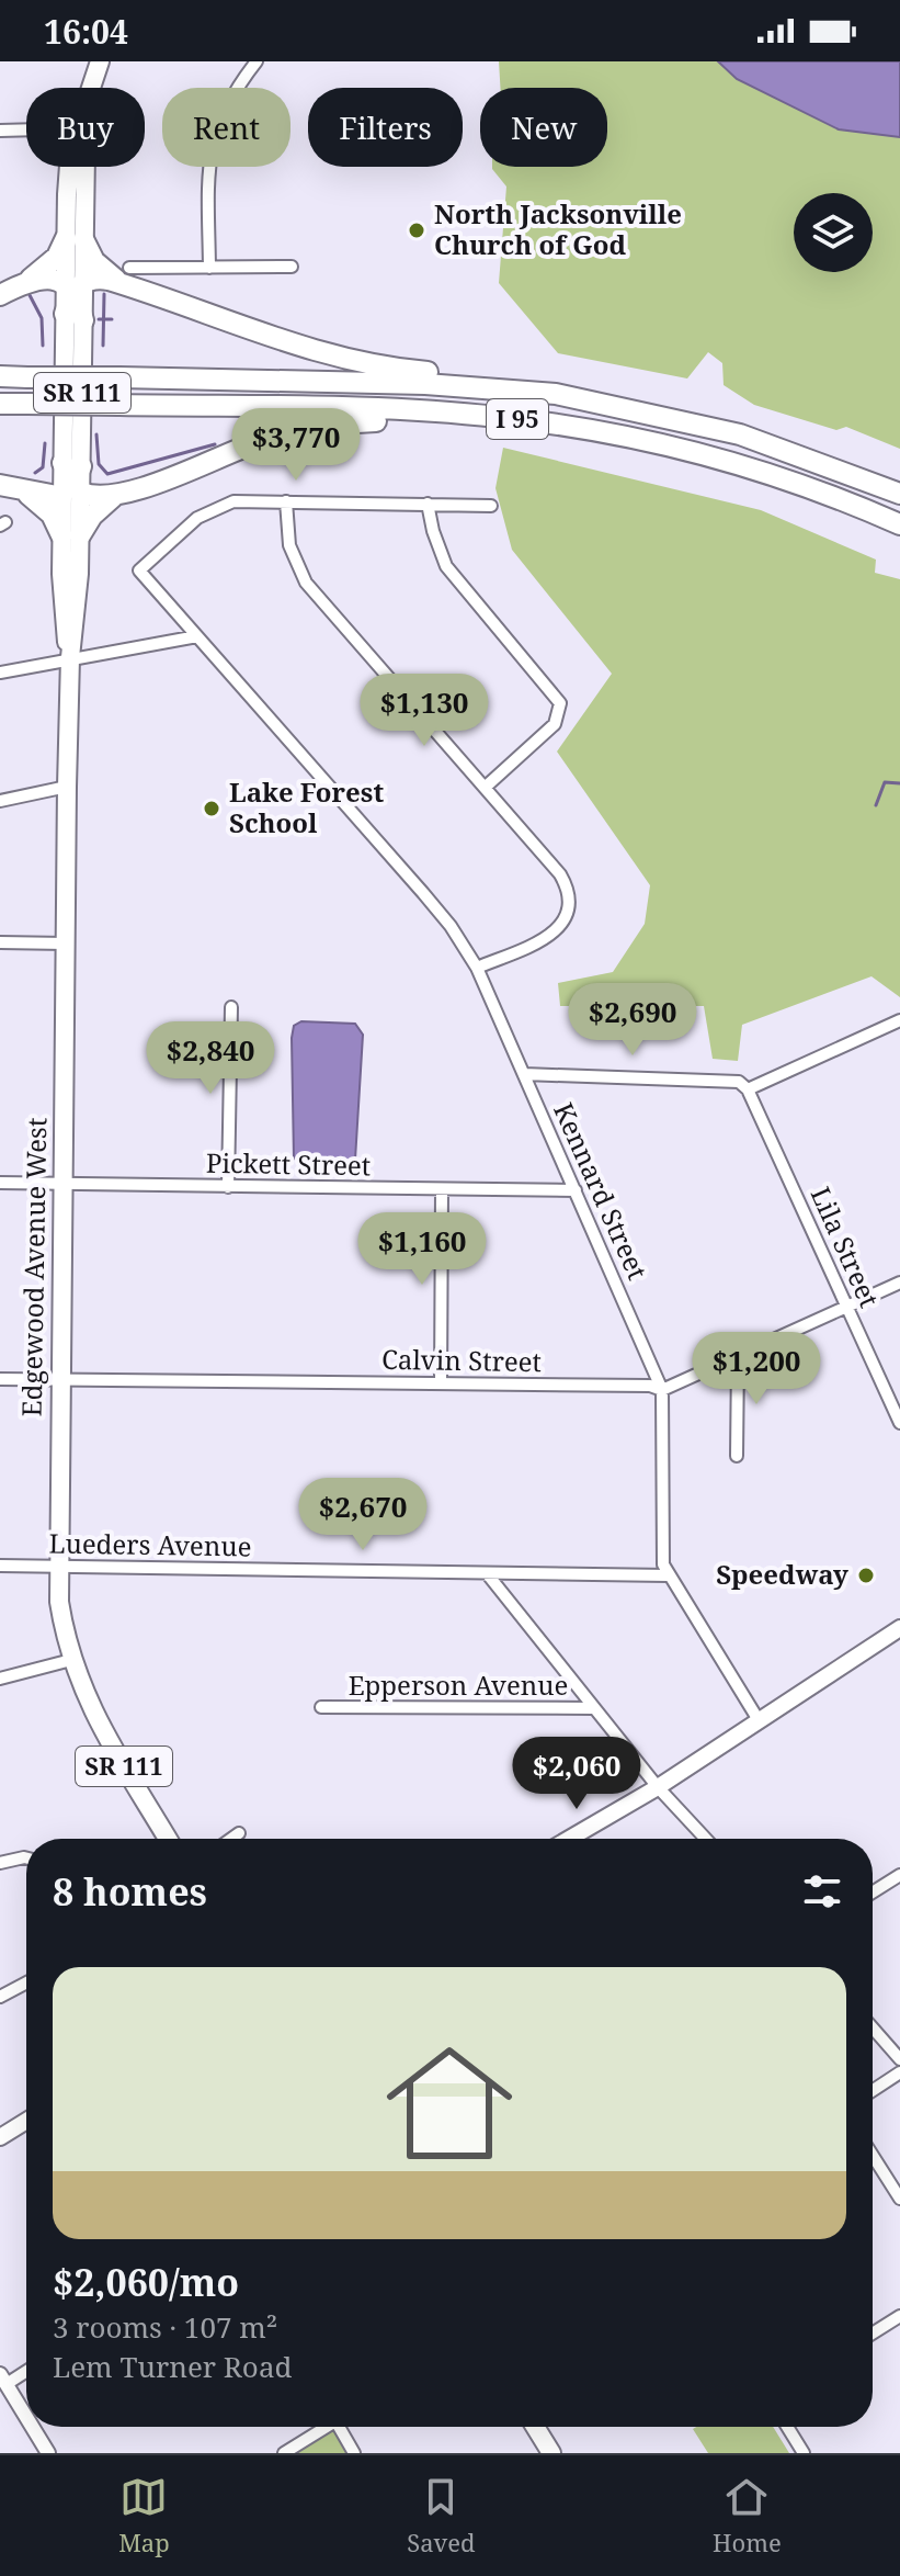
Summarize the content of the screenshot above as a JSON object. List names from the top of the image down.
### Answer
{
  "streets": {
    "highway": ["I 95"],
    "main road": ["SR 111", "Edgewood Avenue West"],
    "street": [
      "Pickett Street",
      "Kennard Street",
      "Lila Street",
      "Calvin Street",
      "Lueders Avenue",
      "Epperson Avenue"
    ]
  },
  "crossings": [
    ["Pickett Street", "Kennard Street"],
    ["Pickett Street", "Edgewood Avenue West"],
    ["Kennard Street", "Calvin Street"],
    ["Kennard Street", "Lueders Avenue"],
    ["Lila Street", "Calvin Street"],
    ["Edgewood Avenue West", "Calvin Street"],
    ["Edgewood Avenue West", "Lueders Avenue"]
  ],
  "places": ["North Jacksonville Church of God", "Lake Forest School", "Speedway"],
  "page": {
    "status": "16:04",
    "chip": [
      "Buy",
      "Rent",
      "Filters",
      "New"
    ],
    "price": [
      "$3,770",
      "$1,130",
      "$2,690",
      "$2,840",
      "$1,160",
      "$1,200",
      "$2,670",
      "$2,060"
    ],
    "heading": "8 homes",
    "list": [
      {
        "name": "$2,060/mo",
        "note": "3 rooms · 107 m² · Lem Turner Road"
      }
    ],
    "tabs": ["Map", "Saved", "Home"]
  }
}
